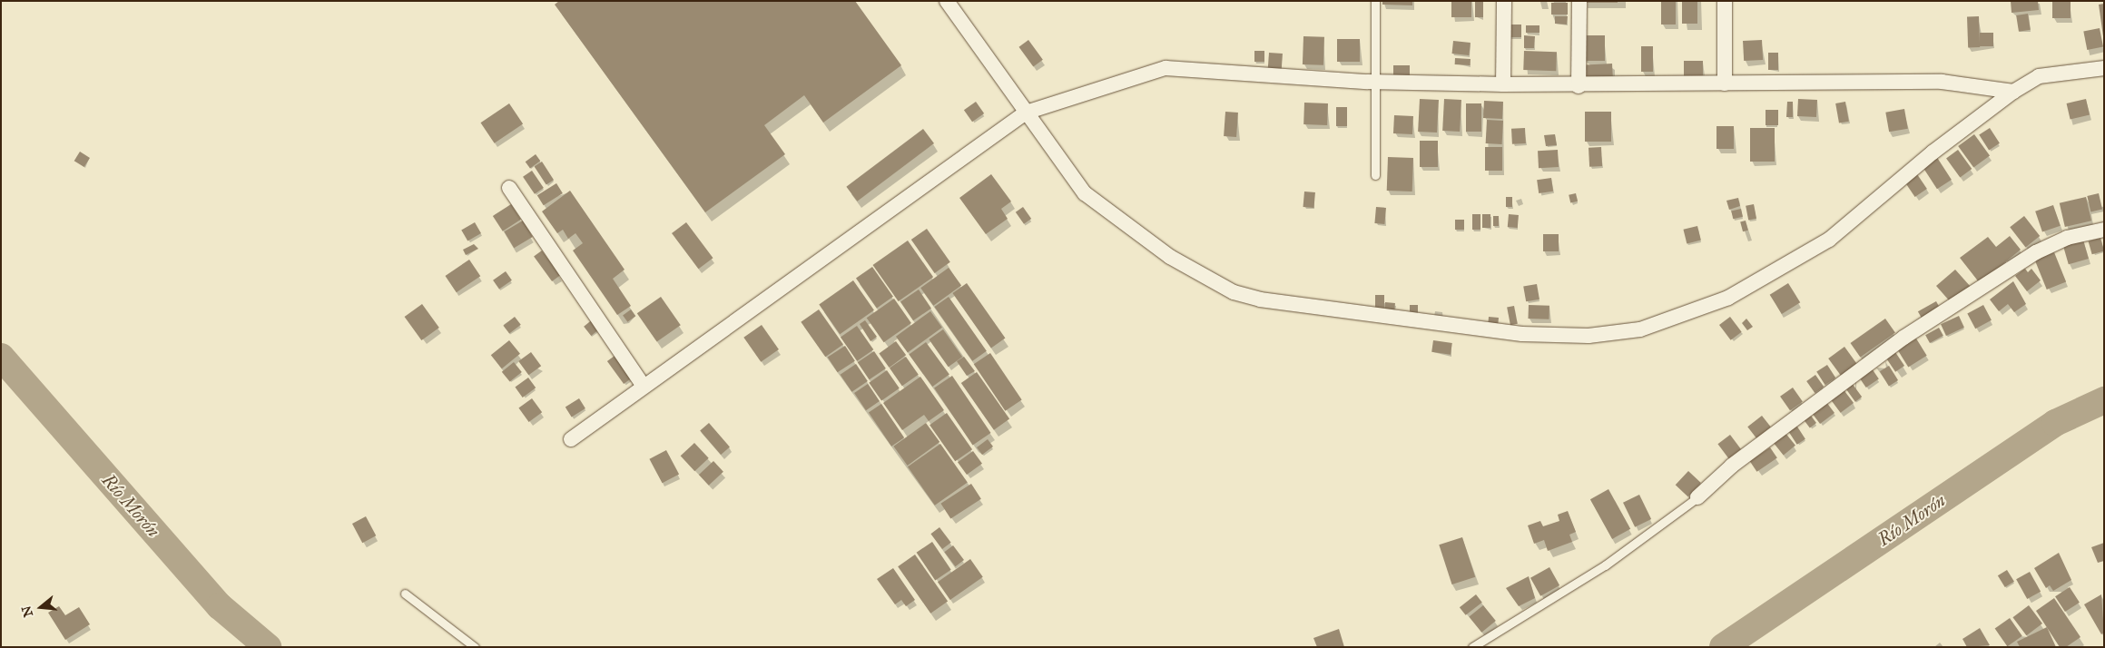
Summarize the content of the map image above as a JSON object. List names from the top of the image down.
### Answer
{
  "water": ["Río Morón"],
  "north": "left"
}
